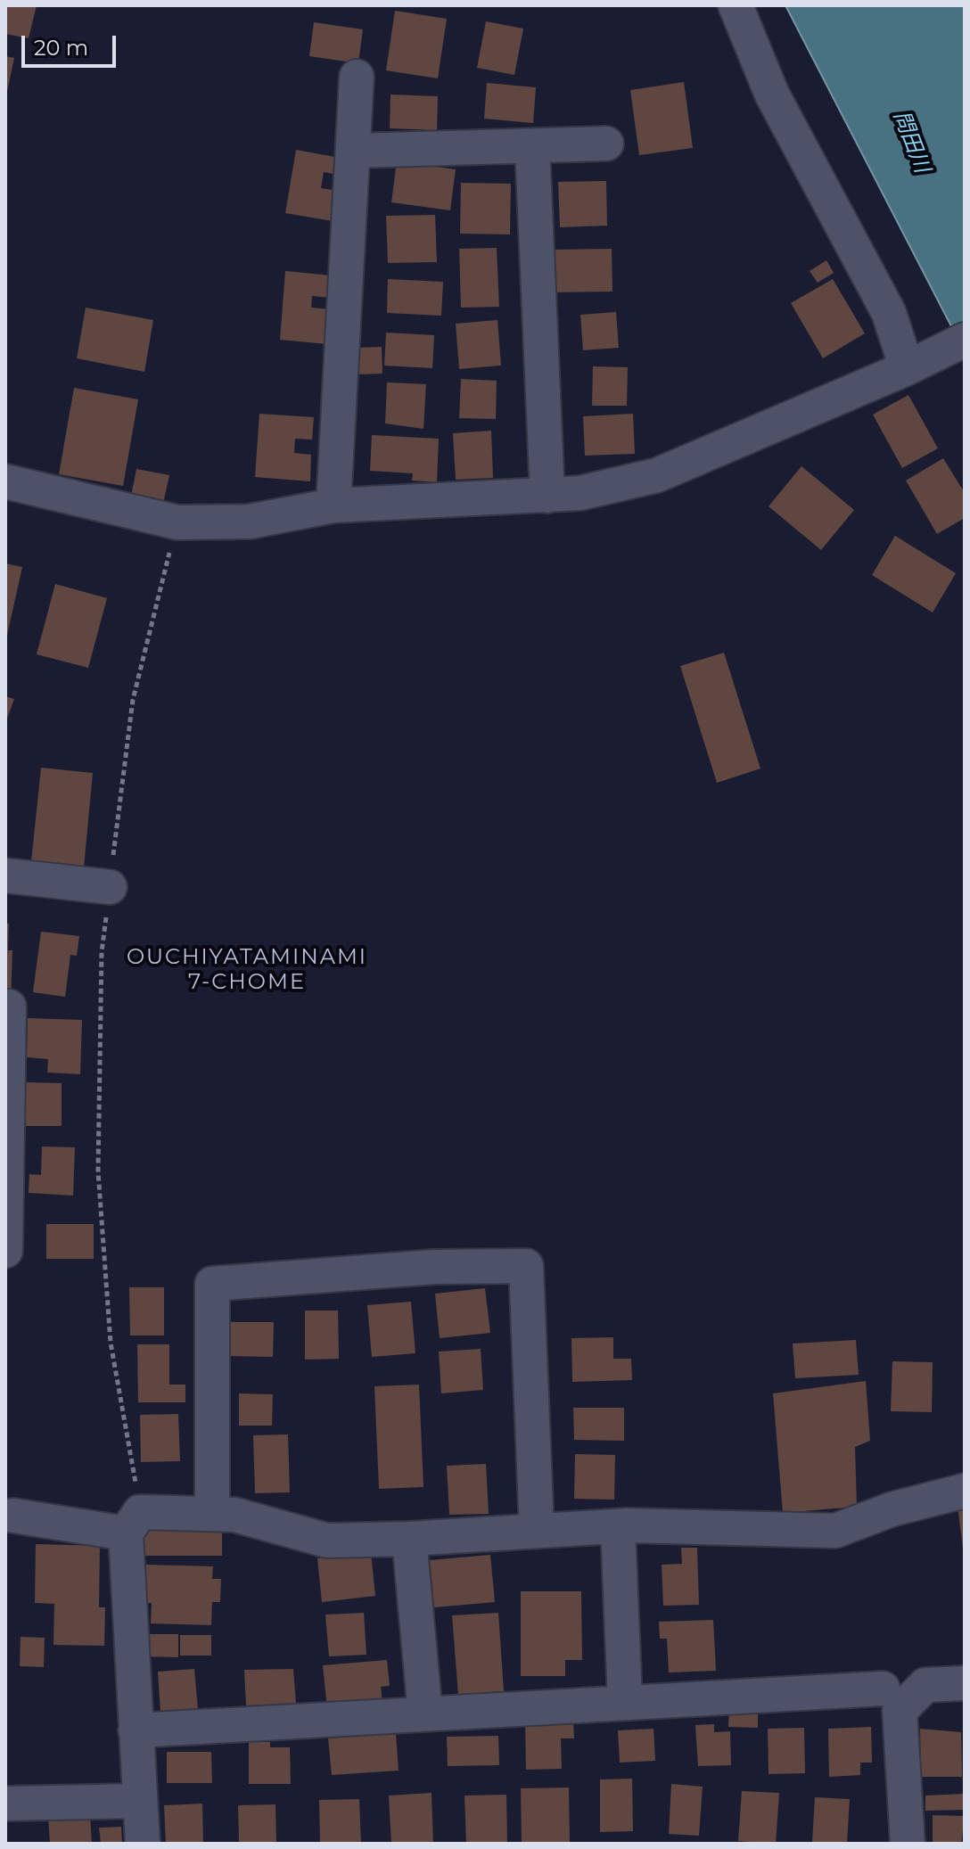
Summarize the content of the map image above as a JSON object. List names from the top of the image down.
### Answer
{
  "districts": ["OUCHIYATAMINAMI 7-CHOME"],
  "water": ["問田川"],
  "scale_bar": "20 m"
}
